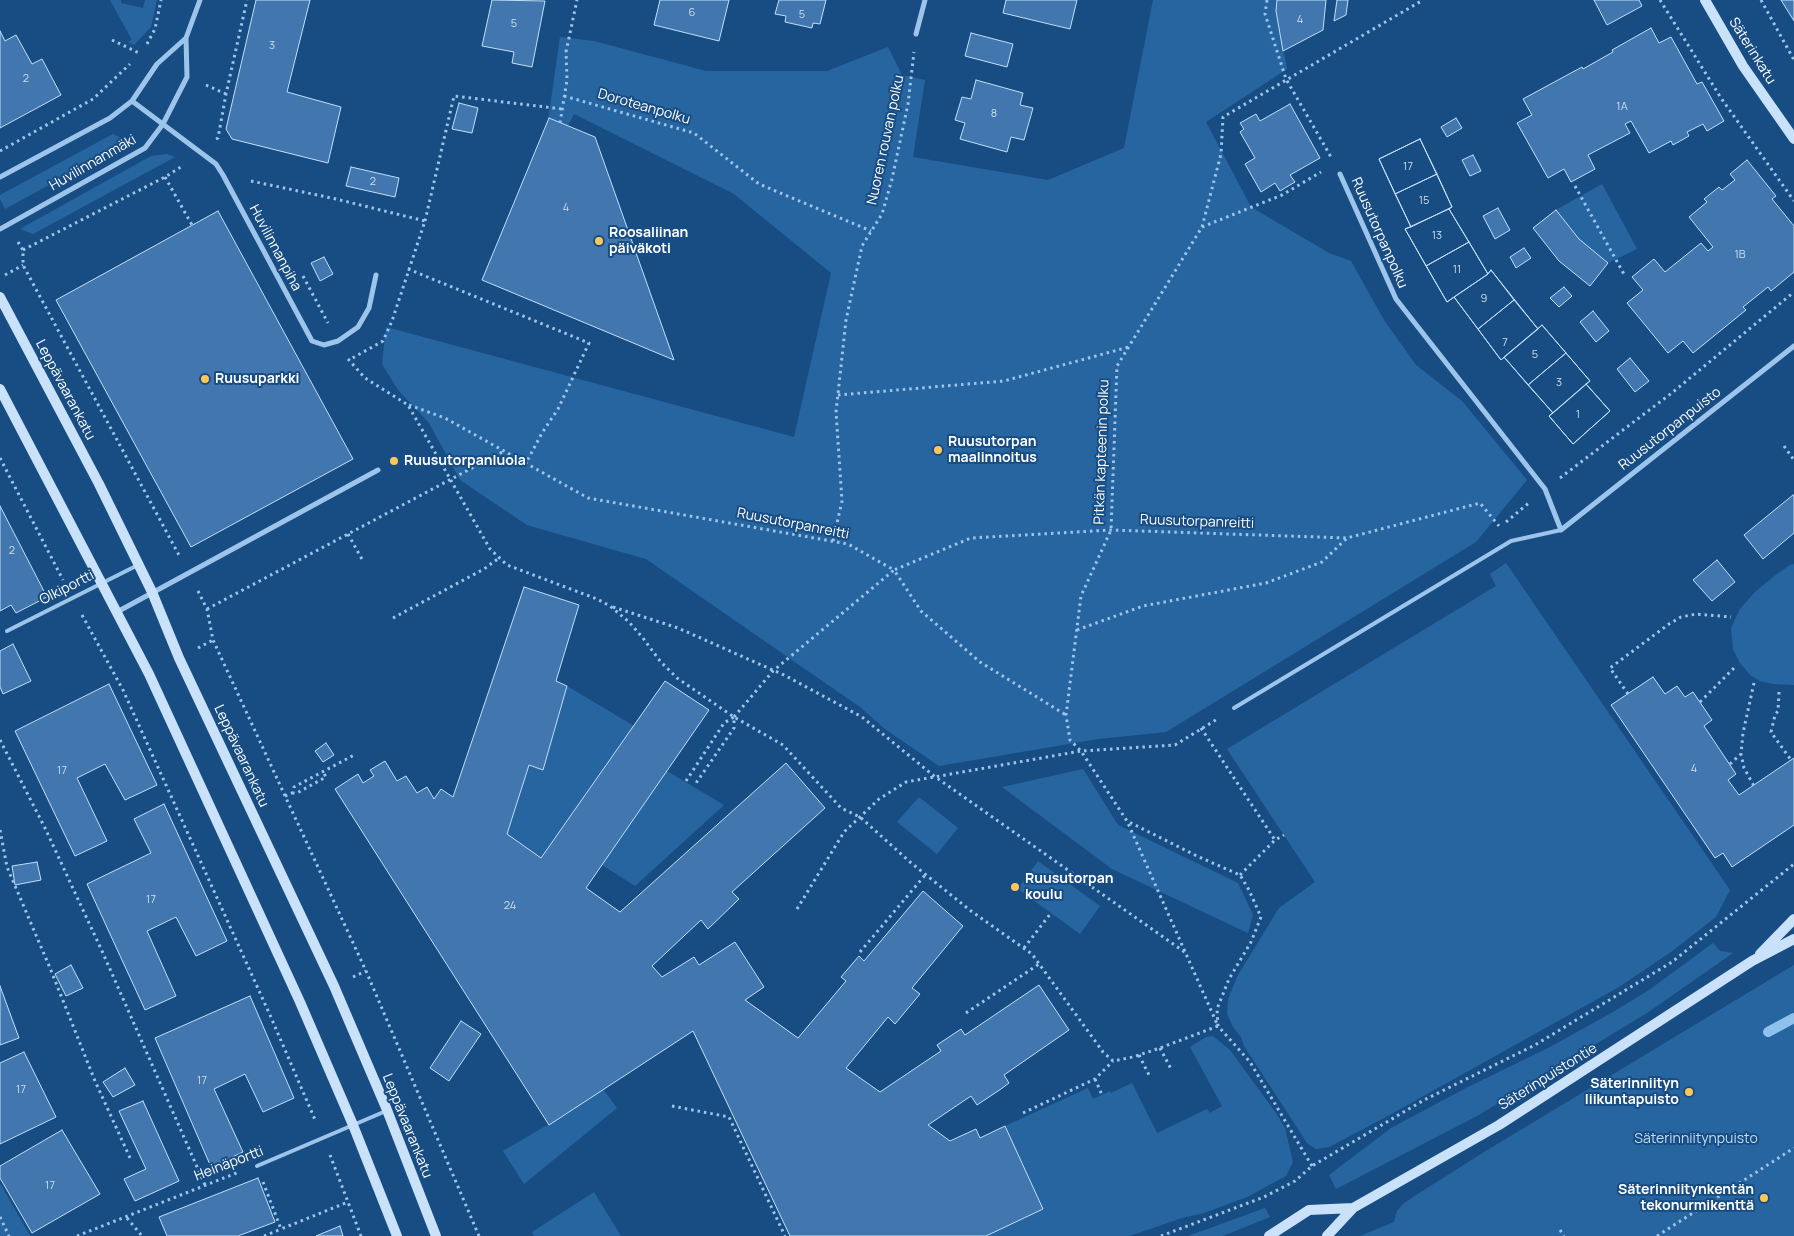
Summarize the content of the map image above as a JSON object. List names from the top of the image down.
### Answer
{
  "streets": {
    "main road": ["Säterinkatu", "Leppävaarankatu", "Säterinpuistontie"],
    "street": [
      "Huvilinnanmäki",
      "Ruusutorpanpolku",
      "Huvilinnanpiha",
      "Ruusutorpanpuisto"
    ],
    "lane": ["Olkiportti", "Heinäportti"],
    "path": [
      "Doroteanpolku",
      "Nuoren rouvan polku",
      "Pitkän kapteenin polku",
      "Ruusutorpanreitti"
    ]
  },
  "crossings": [
    ["Doroteanpolku", "Nuoren rouvan polku"],
    ["Nuoren rouvan polku", "Ruusutorpanreitti"],
    ["Huvilinnanmäki", "Huvilinnanpiha"],
    ["Ruusutorpanpolku", "Ruusutorpanpuisto"],
    ["Ruusutorpanpolku", "Pitkän kapteenin polku"],
    ["Ruusutorpanpolku", "Ruusutorpanreitti"],
    ["Leppävaarankatu", "Olkiportti"],
    ["Leppävaarankatu", "Heinäportti"],
    ["Pitkän kapteenin polku", "Ruusutorpanreitti"]
  ],
  "parks": ["Säterinniitynpuisto"],
  "places": [
    "Roosaliinan päiväkoti",
    "Ruusuparkki",
    "Ruusutorpan maalinnoitus",
    "Ruusutorpanluola",
    "Ruusutorpan koulu",
    "Säterinniityn liikuntapuisto",
    "Säterinniitynkentän tekonurmikenttä"
  ],
  "house_numbers": [
    "6",
    "5",
    "4",
    "5",
    "3",
    "2",
    "1A",
    "8",
    "17",
    "2",
    "15",
    "4",
    "13",
    "1B",
    "11",
    "9",
    "7",
    "5",
    "3",
    "1",
    "2",
    "4",
    "17",
    "17",
    "24",
    "17",
    "17",
    "17"
  ]
}
